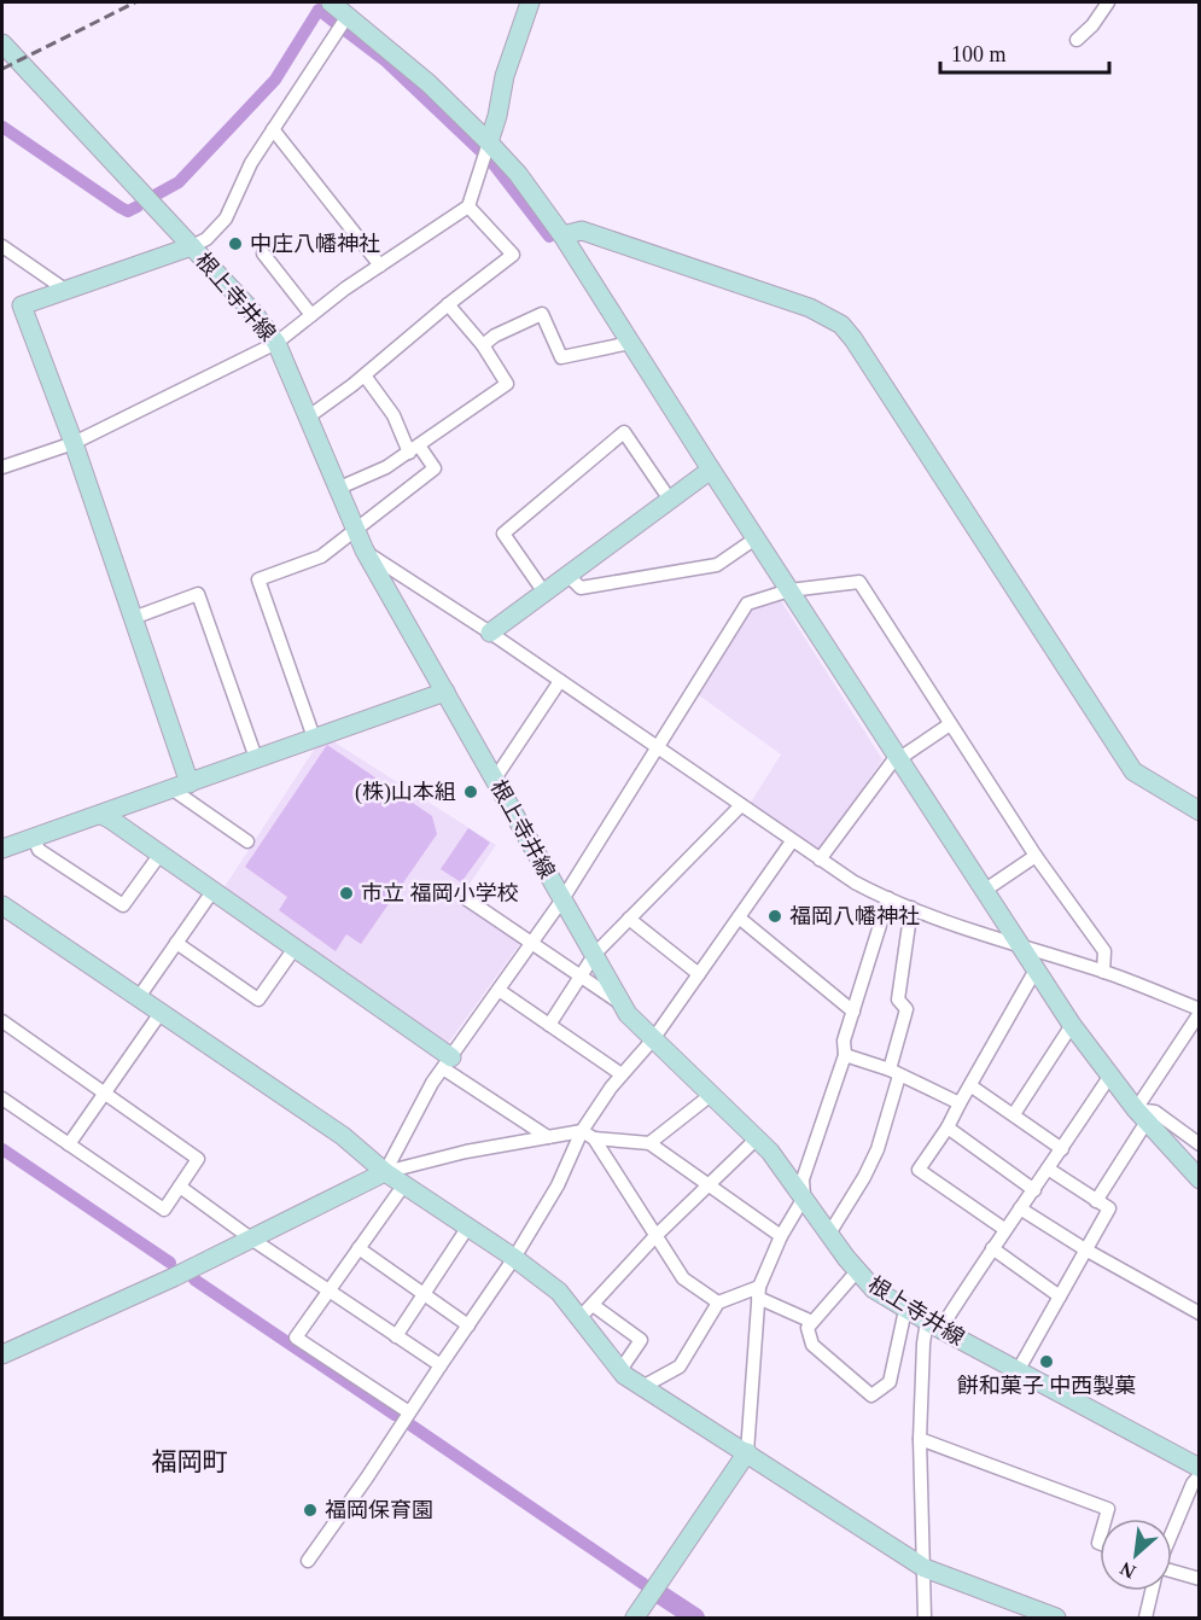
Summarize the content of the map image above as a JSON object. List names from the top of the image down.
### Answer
{
  "streets": {
    "street": ["根上寺井線"]
  },
  "districts": ["福岡町"],
  "places": [
    "中庄八幡神社",
    "(株)山本組",
    "市立 福岡小学校",
    "福岡八幡神社",
    "餅和菓子 中西製菓",
    "福岡保育園"
  ],
  "scale_bar": "100 m",
  "north": "bottom left"
}
